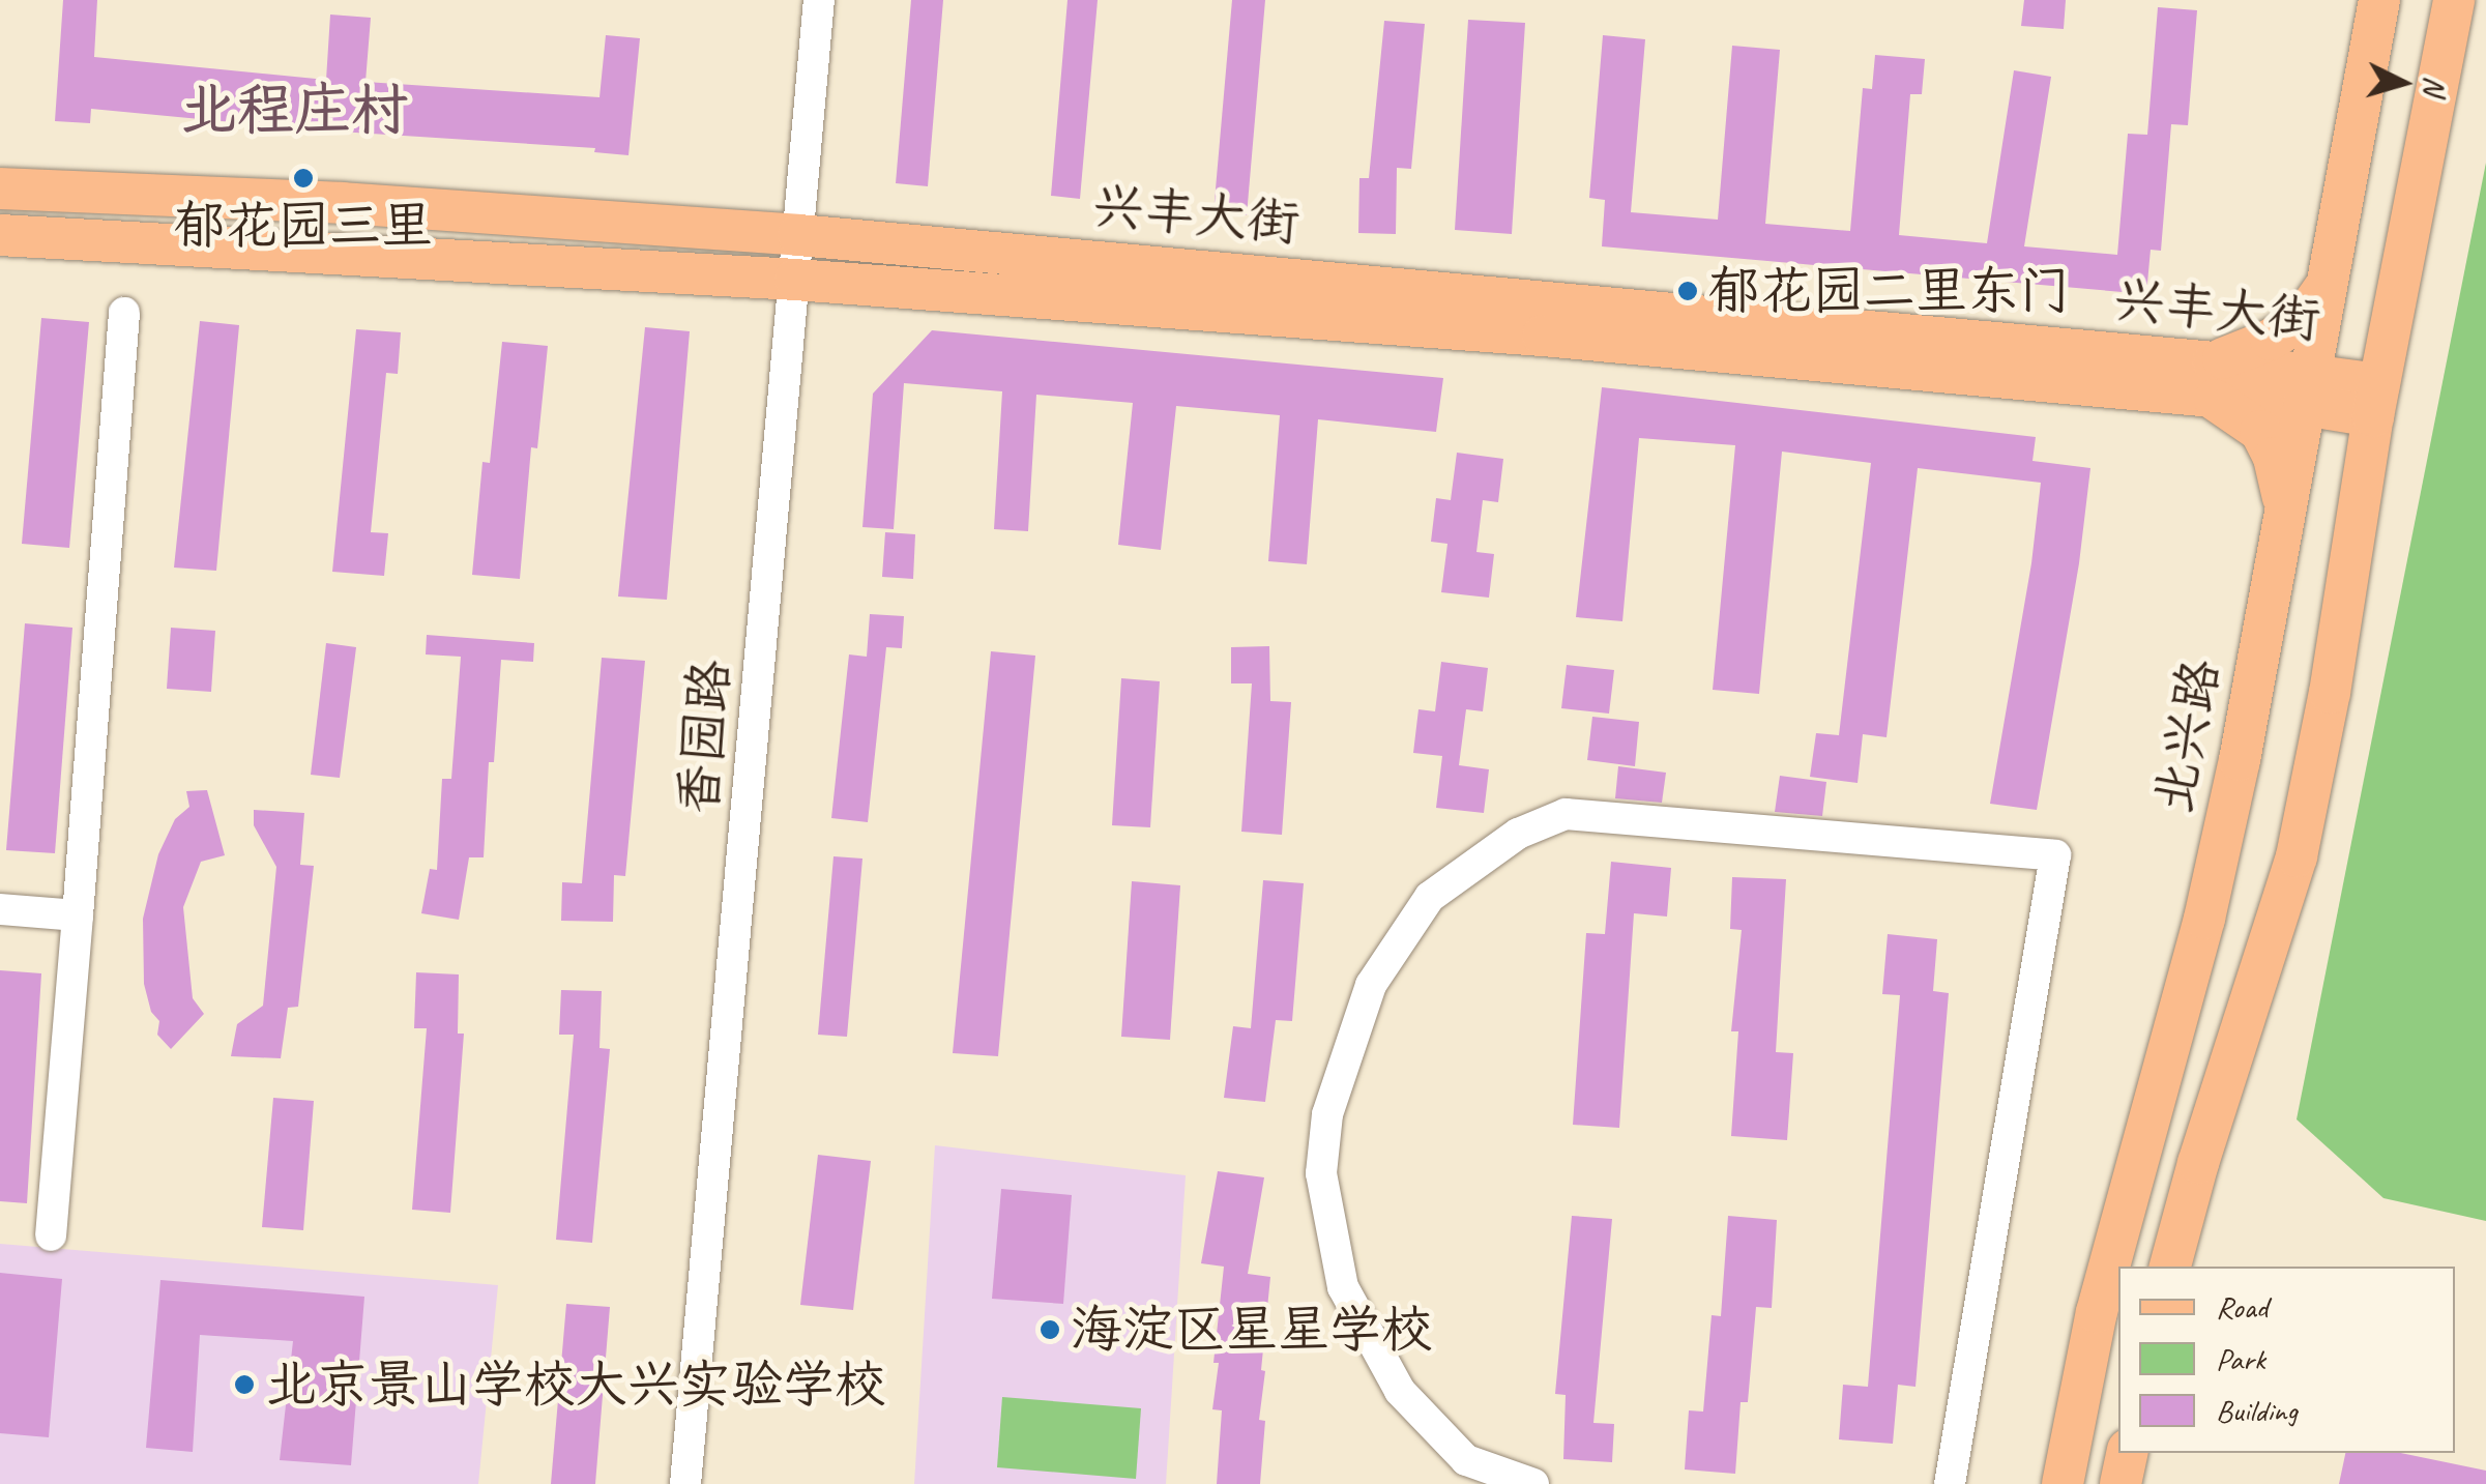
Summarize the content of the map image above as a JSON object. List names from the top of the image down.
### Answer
{
  "streets": {
    "main road": ["兴丰大街", "北兴路"],
    "street": ["香园路"]
  },
  "crossings": [
    ["兴丰大街", "北兴路"],
    ["兴丰大街", "香园路"]
  ],
  "districts": ["北程庄村"],
  "places": [
    "郁花园三里",
    "郁花园二里东门",
    "海淀区星星学校",
    "北京景山学校大兴实验学校"
  ],
  "legend": ["Road", "Park", "Building"],
  "north": "right"
}
